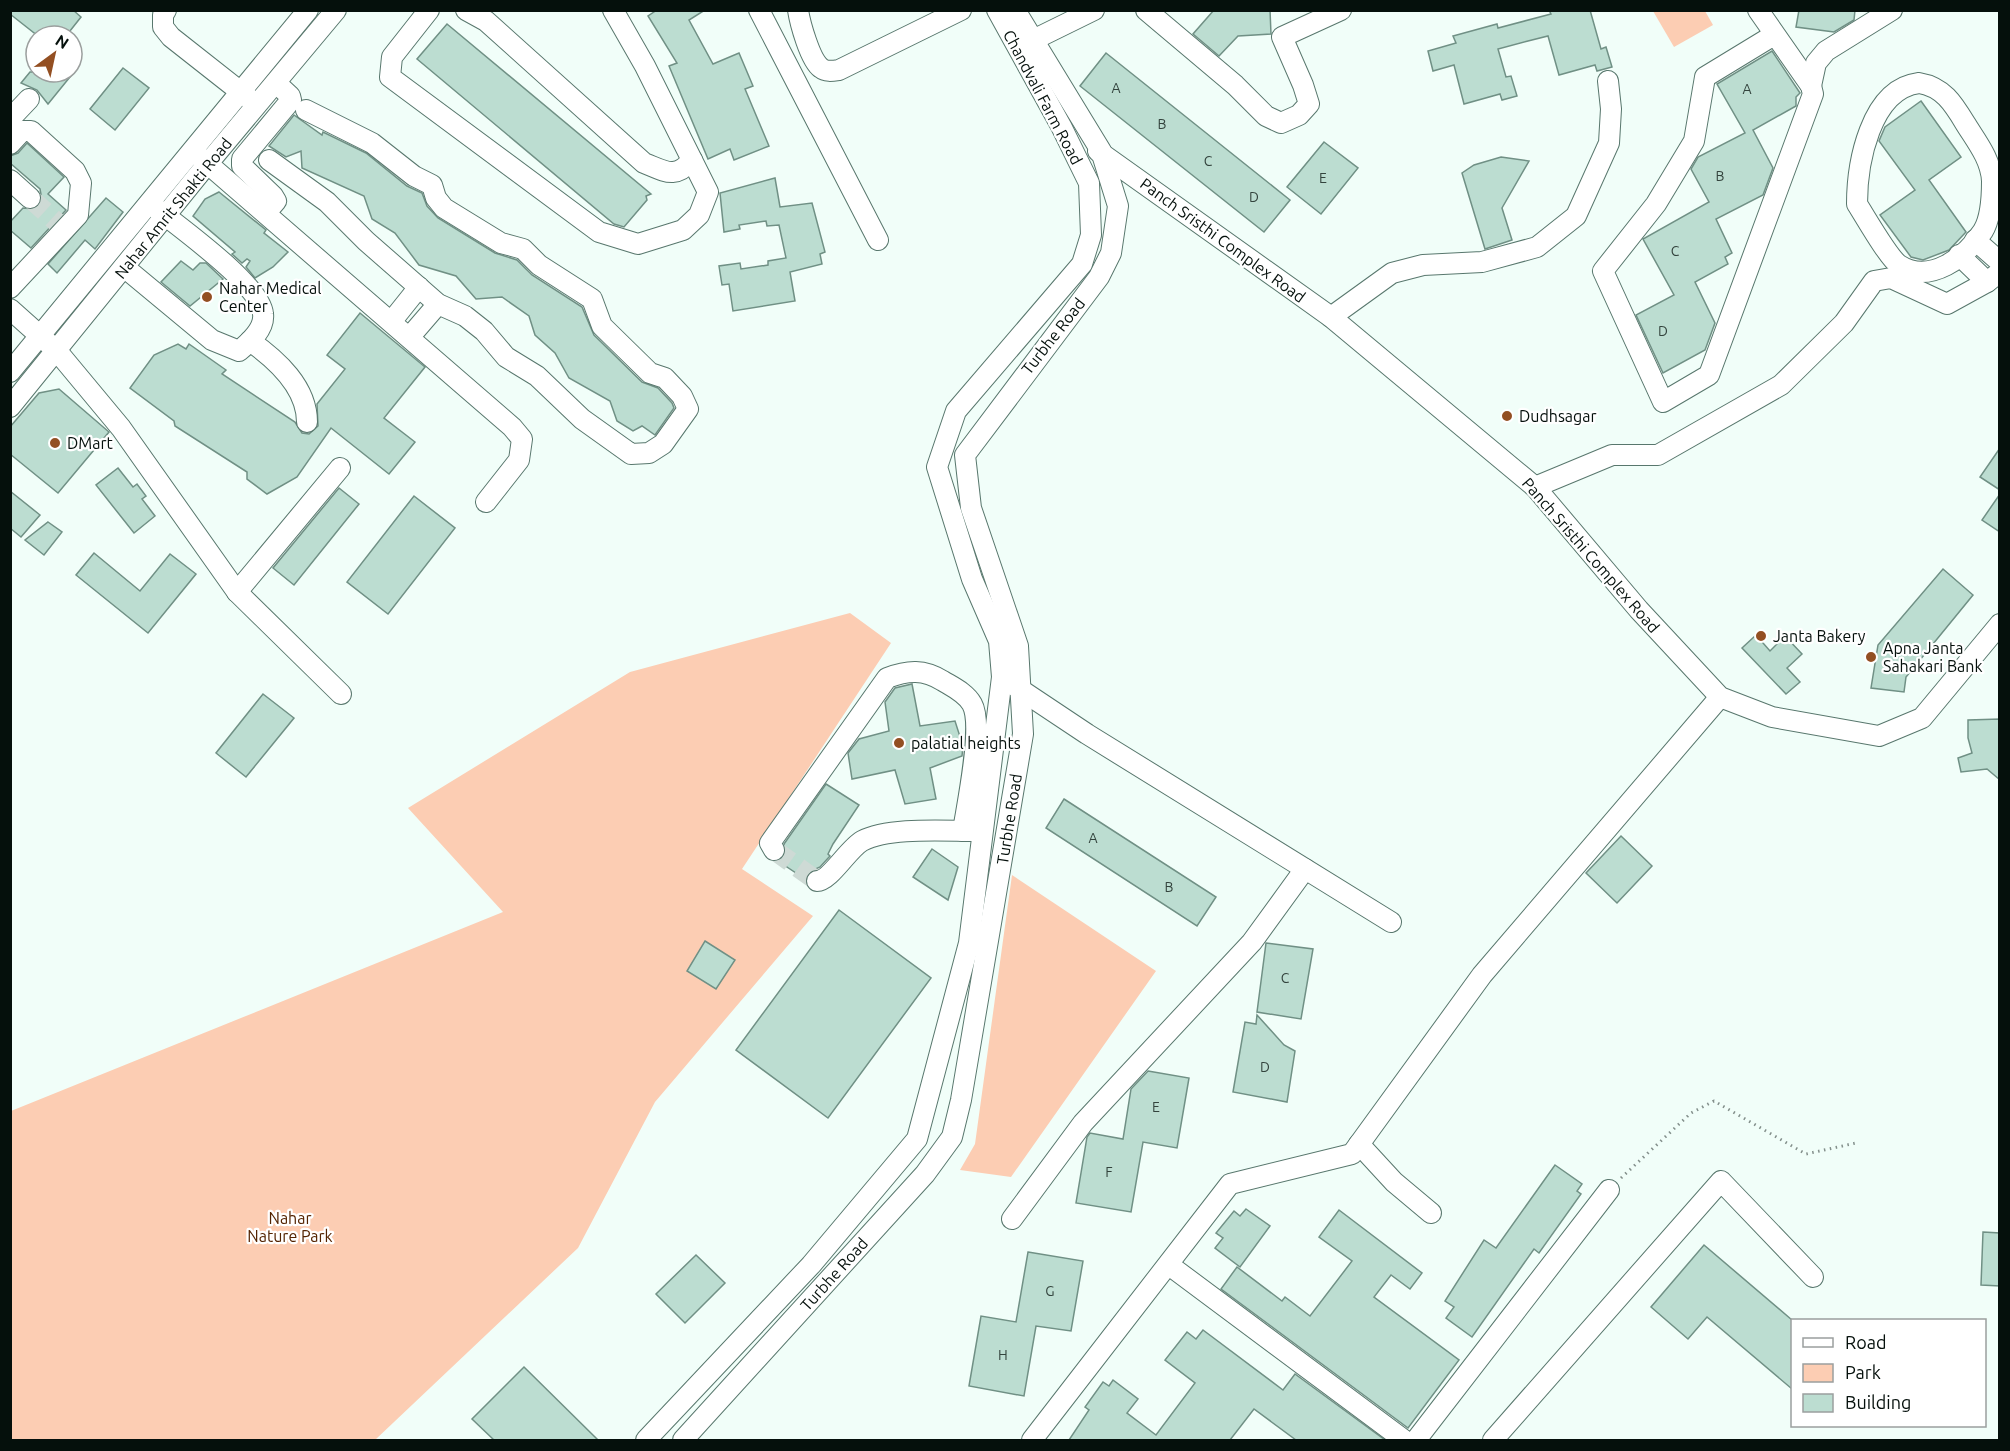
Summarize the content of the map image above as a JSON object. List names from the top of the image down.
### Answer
{
  "streets": {
    "street": [
      "Chandvali Farm Road",
      "Nahar Amrit Shakti Road",
      "Panch Sristhi Complex Road",
      "Turbhe Road"
    ]
  },
  "crossings": [
    ["Chandvali Farm Road", "Panch Sristhi Complex Road"],
    ["Chandvali Farm Road", "Turbhe Road"],
    ["Panch Sristhi Complex Road", "Turbhe Road"]
  ],
  "parks": ["Nahar Nature Park"],
  "places": [
    "Nahar Medical Center",
    "Dudhsagar",
    "DMart",
    "Janta Bakery",
    "Apna Janta Sahakari Bank",
    "palatial heights"
  ],
  "house_numbers": [
    "A",
    "A",
    "B",
    "C",
    "B",
    "E",
    "D",
    "C",
    "D",
    "A",
    "B",
    "C",
    "D",
    "E",
    "F",
    "G",
    "H"
  ],
  "legend": ["Road", "Park", "Building"],
  "north": "top right"
}
